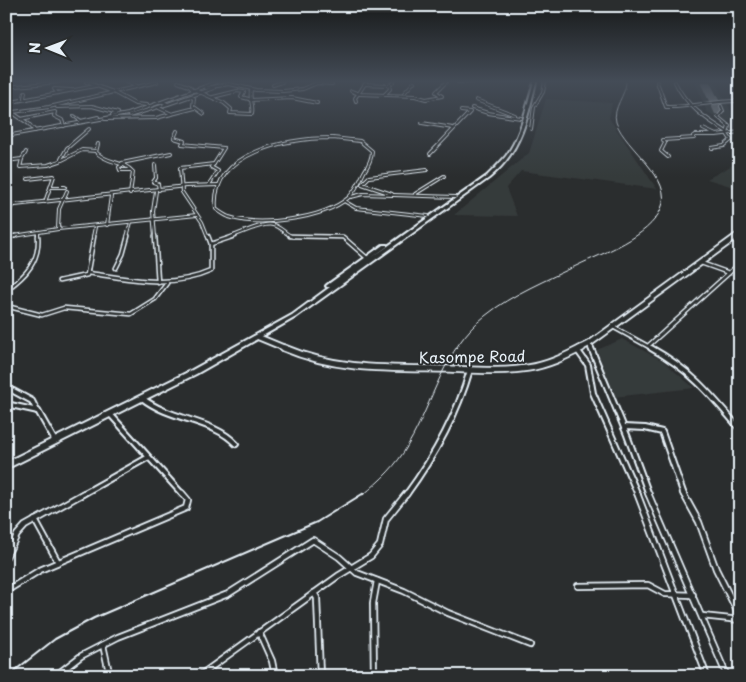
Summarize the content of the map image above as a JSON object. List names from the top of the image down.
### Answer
{
  "streets": {
    "street": ["Kasompe Road"]
  },
  "north": "left"
}
